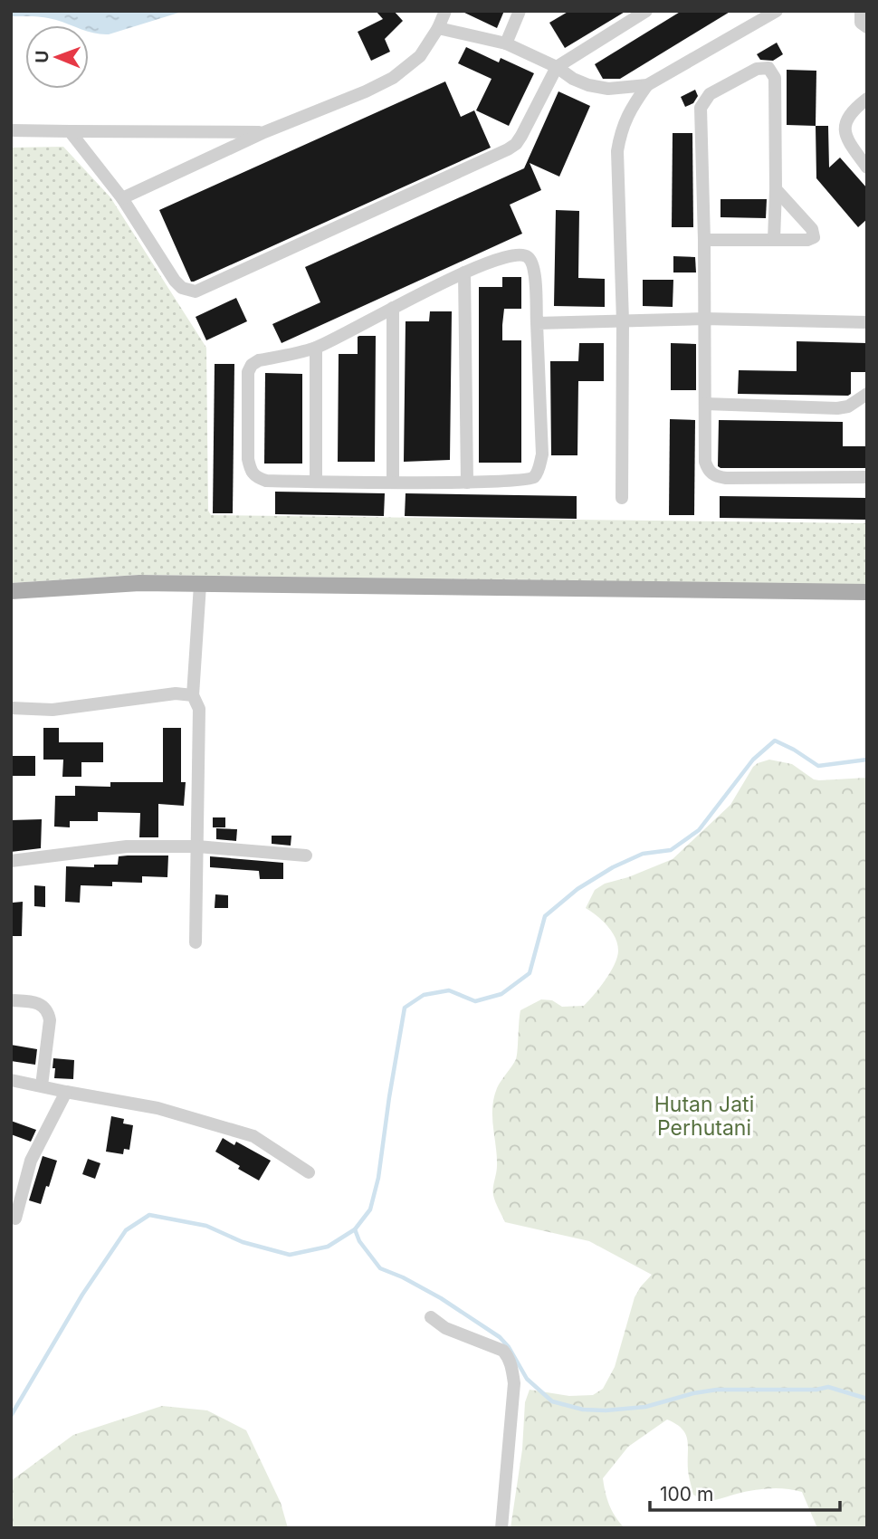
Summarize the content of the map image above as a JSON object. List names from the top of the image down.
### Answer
{
  "parks": ["Hutan Jati Perhutani"],
  "scale_bar": "100 m",
  "north": "left"
}
